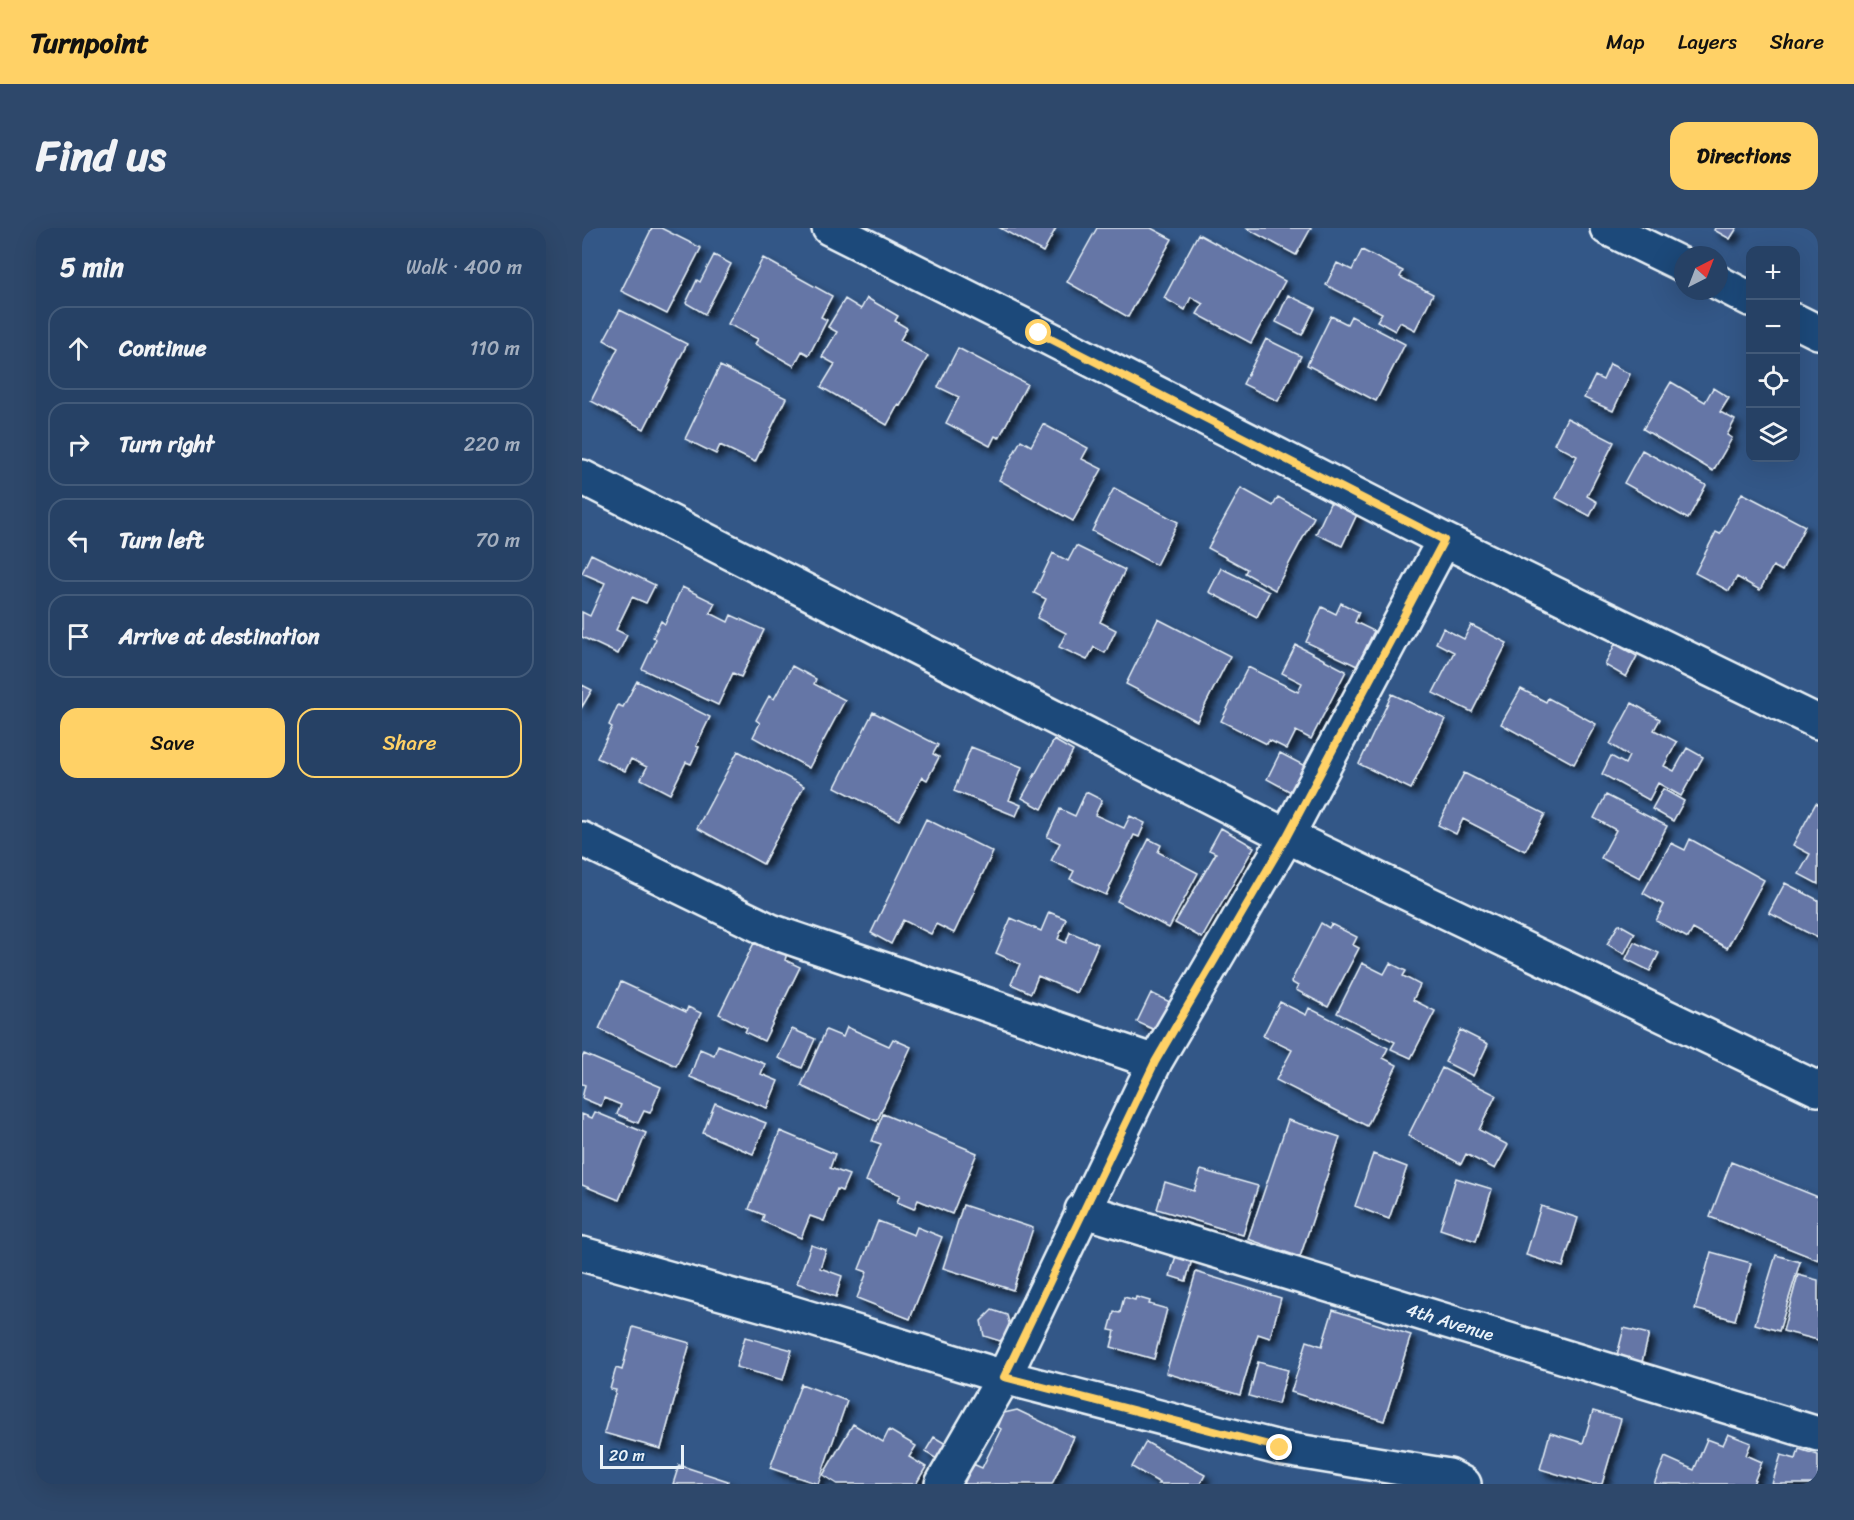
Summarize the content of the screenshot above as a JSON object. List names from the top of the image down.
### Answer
{
  "streets": {
    "street": ["4th Avenue"]
  },
  "scale_bar": "20 m",
  "north": "top right",
  "page": {
    "header": "Turnpoint",
    "nav": ["Map", "Layers", "Share"],
    "title": "Find us",
    "buttons": [
      "Directions",
      ["Save", "Share"]
    ],
    "heading": ["5 min", "Walk · 400 m"],
    "map_buttons": ["+", "−"],
    "list": [
      ["Continue", "110 m"],
      ["Turn right", "220 m"],
      ["Turn left", "70 m"],
      "Arrive at destination"
    ],
    "scale": "20 m"
  }
}
